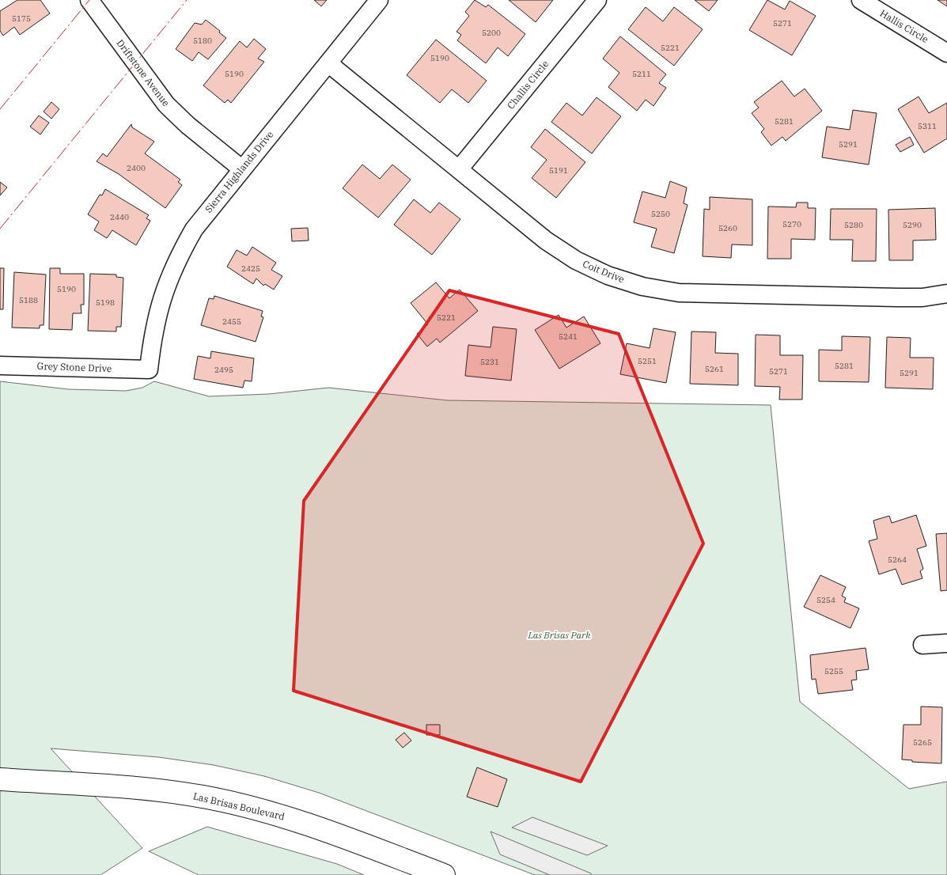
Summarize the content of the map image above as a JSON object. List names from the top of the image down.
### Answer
{
  "streets": {
    "street": [
      "Hallis Circle",
      "Driftstone Avenue",
      "Challis Circle",
      "Sierra Highlands Drive",
      "Coit Drive",
      "Grey Stone Drive",
      "Las Brisas Boulevard"
    ]
  },
  "crossings": [
    ["Driftstone Avenue", "Sierra Highlands Drive"],
    ["Challis Circle", "Coit Drive"],
    ["Sierra Highlands Drive", "Coit Drive"],
    ["Sierra Highlands Drive", "Grey Stone Drive"]
  ],
  "parks": ["Las Brisas Park"],
  "house_numbers": [
    "5175",
    "5271",
    "5200",
    "5180",
    "5221",
    "5190",
    "5190",
    "5211",
    "5281",
    "5311",
    "5291",
    "2400",
    "5191",
    "5250",
    "2440",
    "5270",
    "5280",
    "5290",
    "5260",
    "2425",
    "5190",
    "5188",
    "5198",
    "5221",
    "2455",
    "5241",
    "5251",
    "5231",
    "5281",
    "5261",
    "2495",
    "5271",
    "5291",
    "5264",
    "5254",
    "5255",
    "5265"
  ]
}
